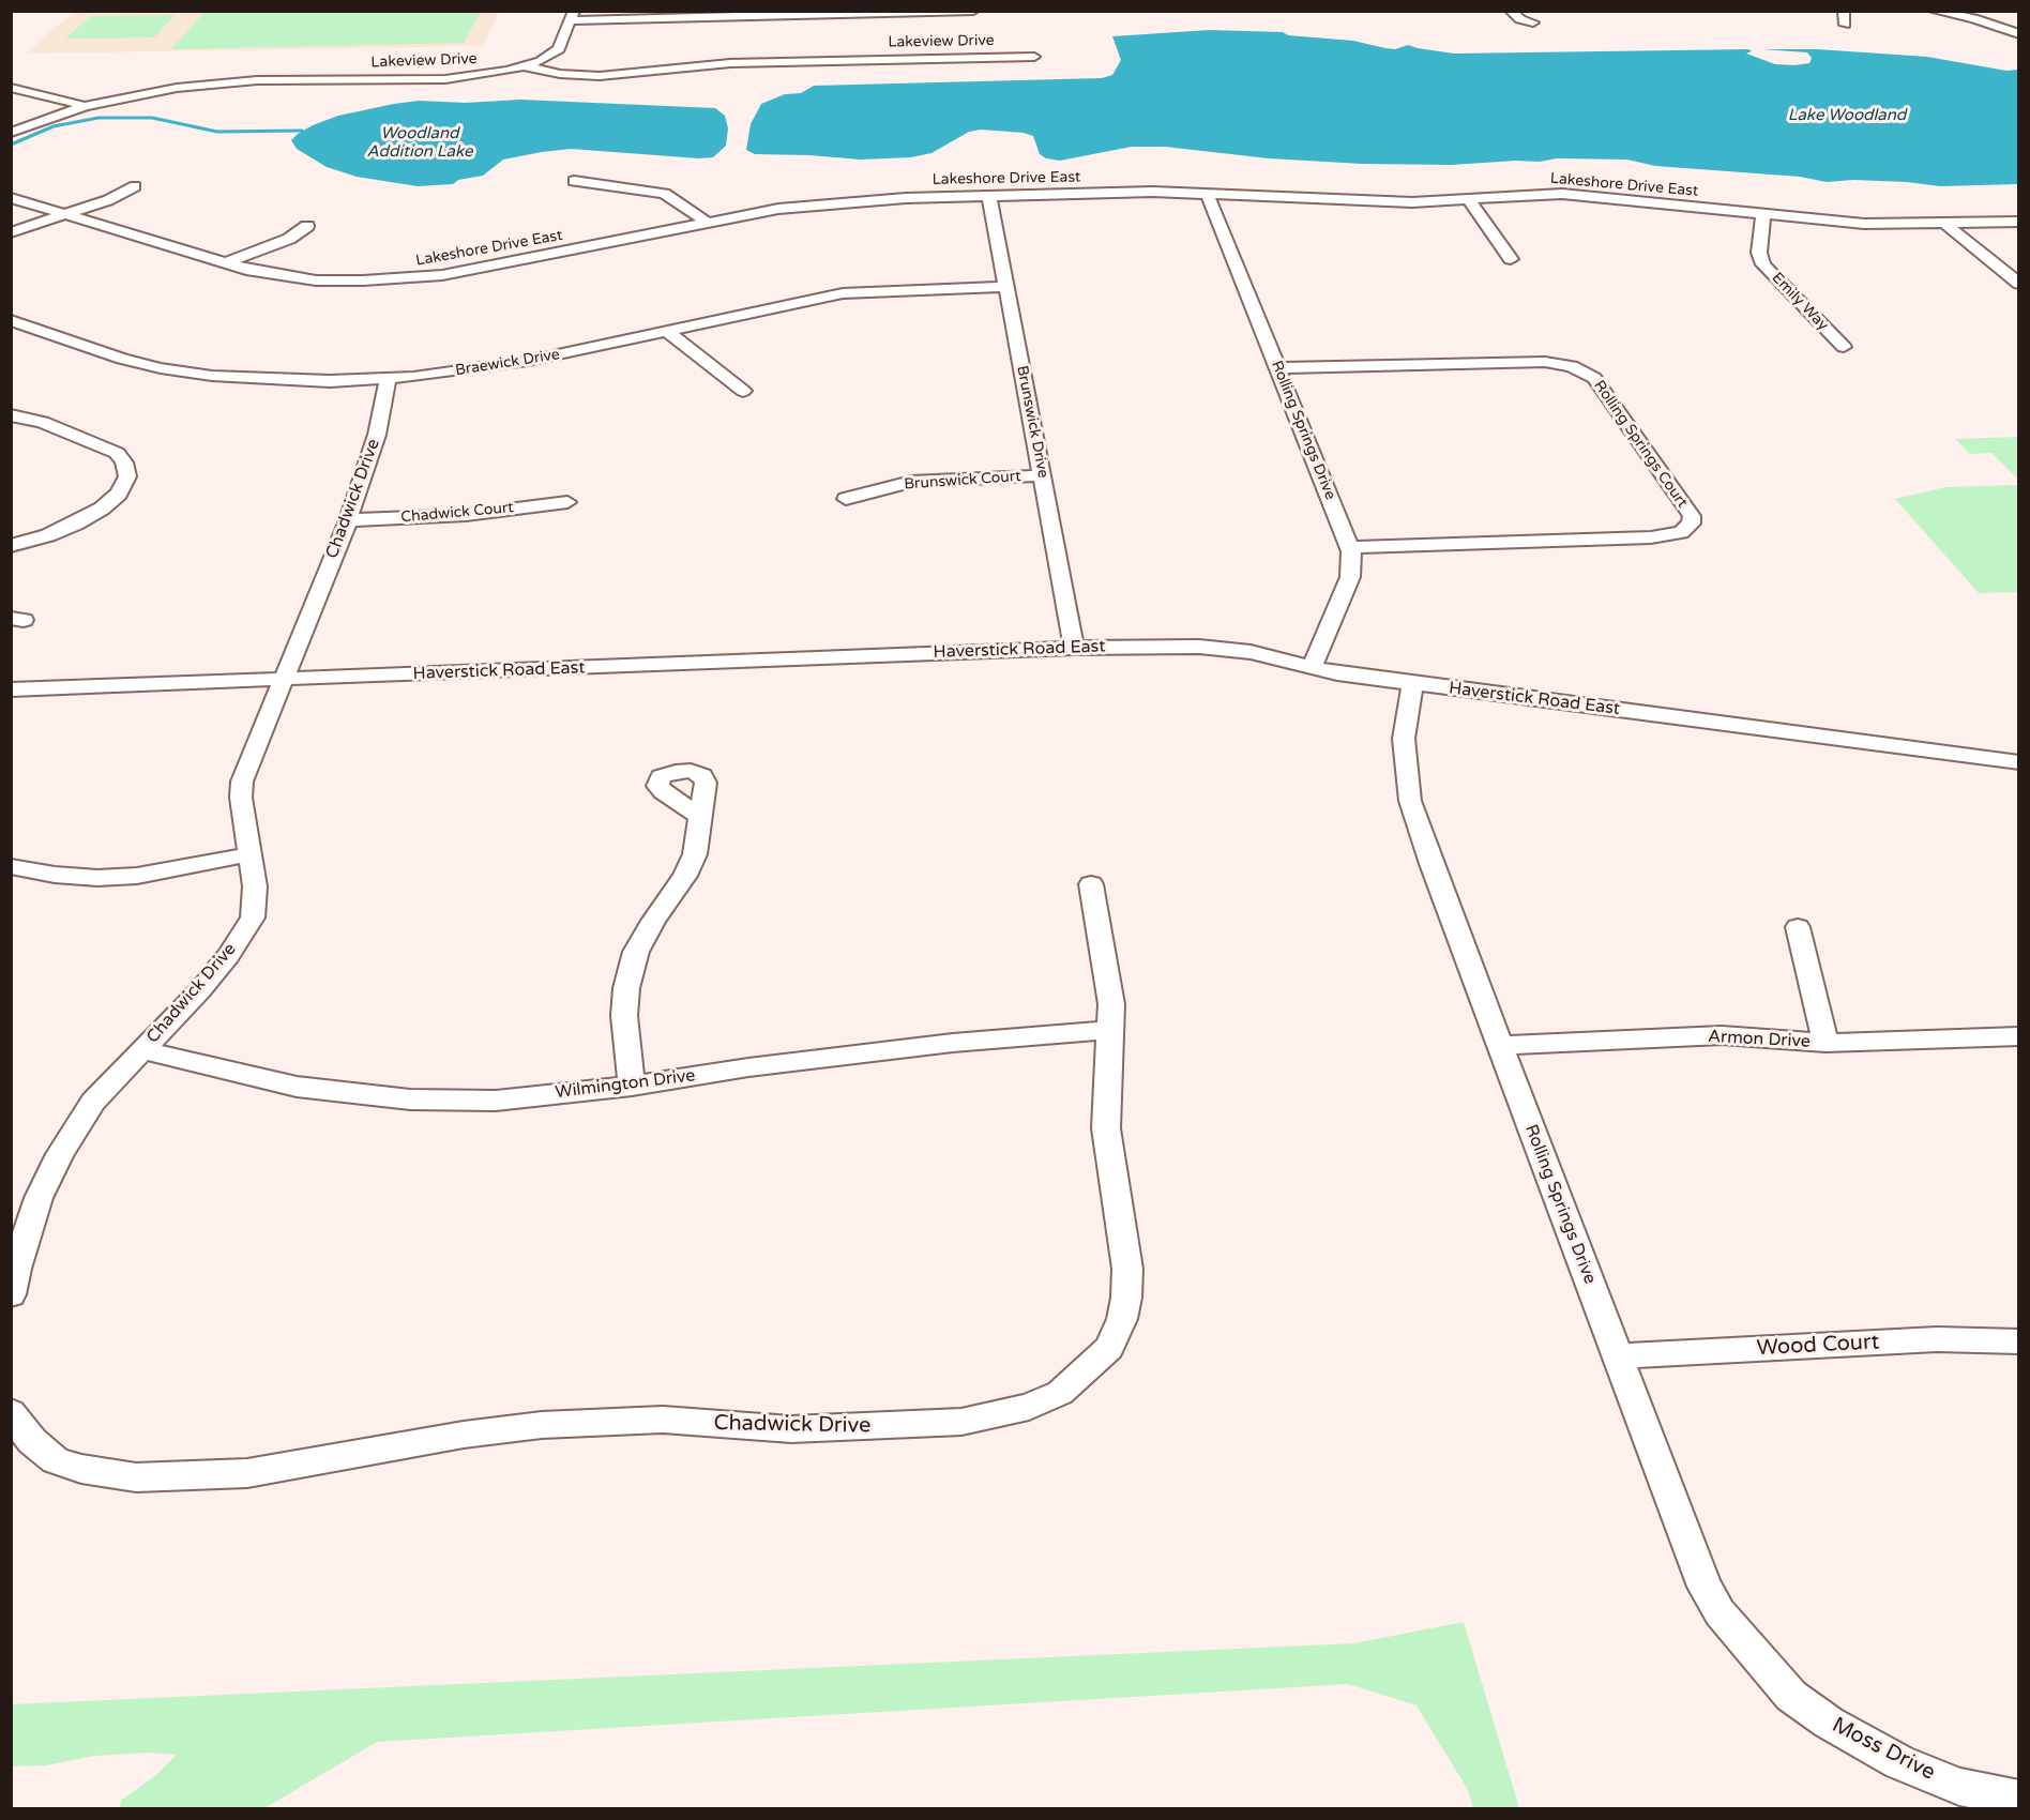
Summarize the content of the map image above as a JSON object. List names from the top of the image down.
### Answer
{
  "streets": {
    "street": [
      "Lakeview Drive",
      "Lakeshore Drive East",
      "Emily Way",
      "Braewick Drive",
      "Brunswick Drive",
      "Rolling Springs Drive",
      "Rolling Springs Court",
      "Brunswick Court",
      "Chadwick Drive",
      "Chadwick Court",
      "Haverstick Road East",
      "Armon Drive",
      "Wilmington Drive",
      "Wood Court",
      "Moss Drive"
    ]
  },
  "crossings": [
    ["Lakeshore Drive East", "Emily Way"],
    ["Lakeshore Drive East", "Brunswick Drive"],
    ["Lakeshore Drive East", "Rolling Springs Drive"],
    ["Braewick Drive", "Brunswick Drive"],
    ["Braewick Drive", "Chadwick Drive"],
    ["Brunswick Drive", "Brunswick Court"],
    ["Brunswick Drive", "Haverstick Road East"],
    ["Rolling Springs Drive", "Rolling Springs Court"],
    ["Rolling Springs Drive", "Haverstick Road East"],
    ["Rolling Springs Drive", "Armon Drive"],
    ["Rolling Springs Drive", "Wood Court"],
    ["Rolling Springs Drive", "Moss Drive"],
    ["Chadwick Drive", "Chadwick Court"],
    ["Chadwick Drive", "Haverstick Road East"],
    ["Chadwick Drive", "Wilmington Drive"]
  ],
  "water": ["Lake Woodland", "Woodland Addition Lake"]
}
